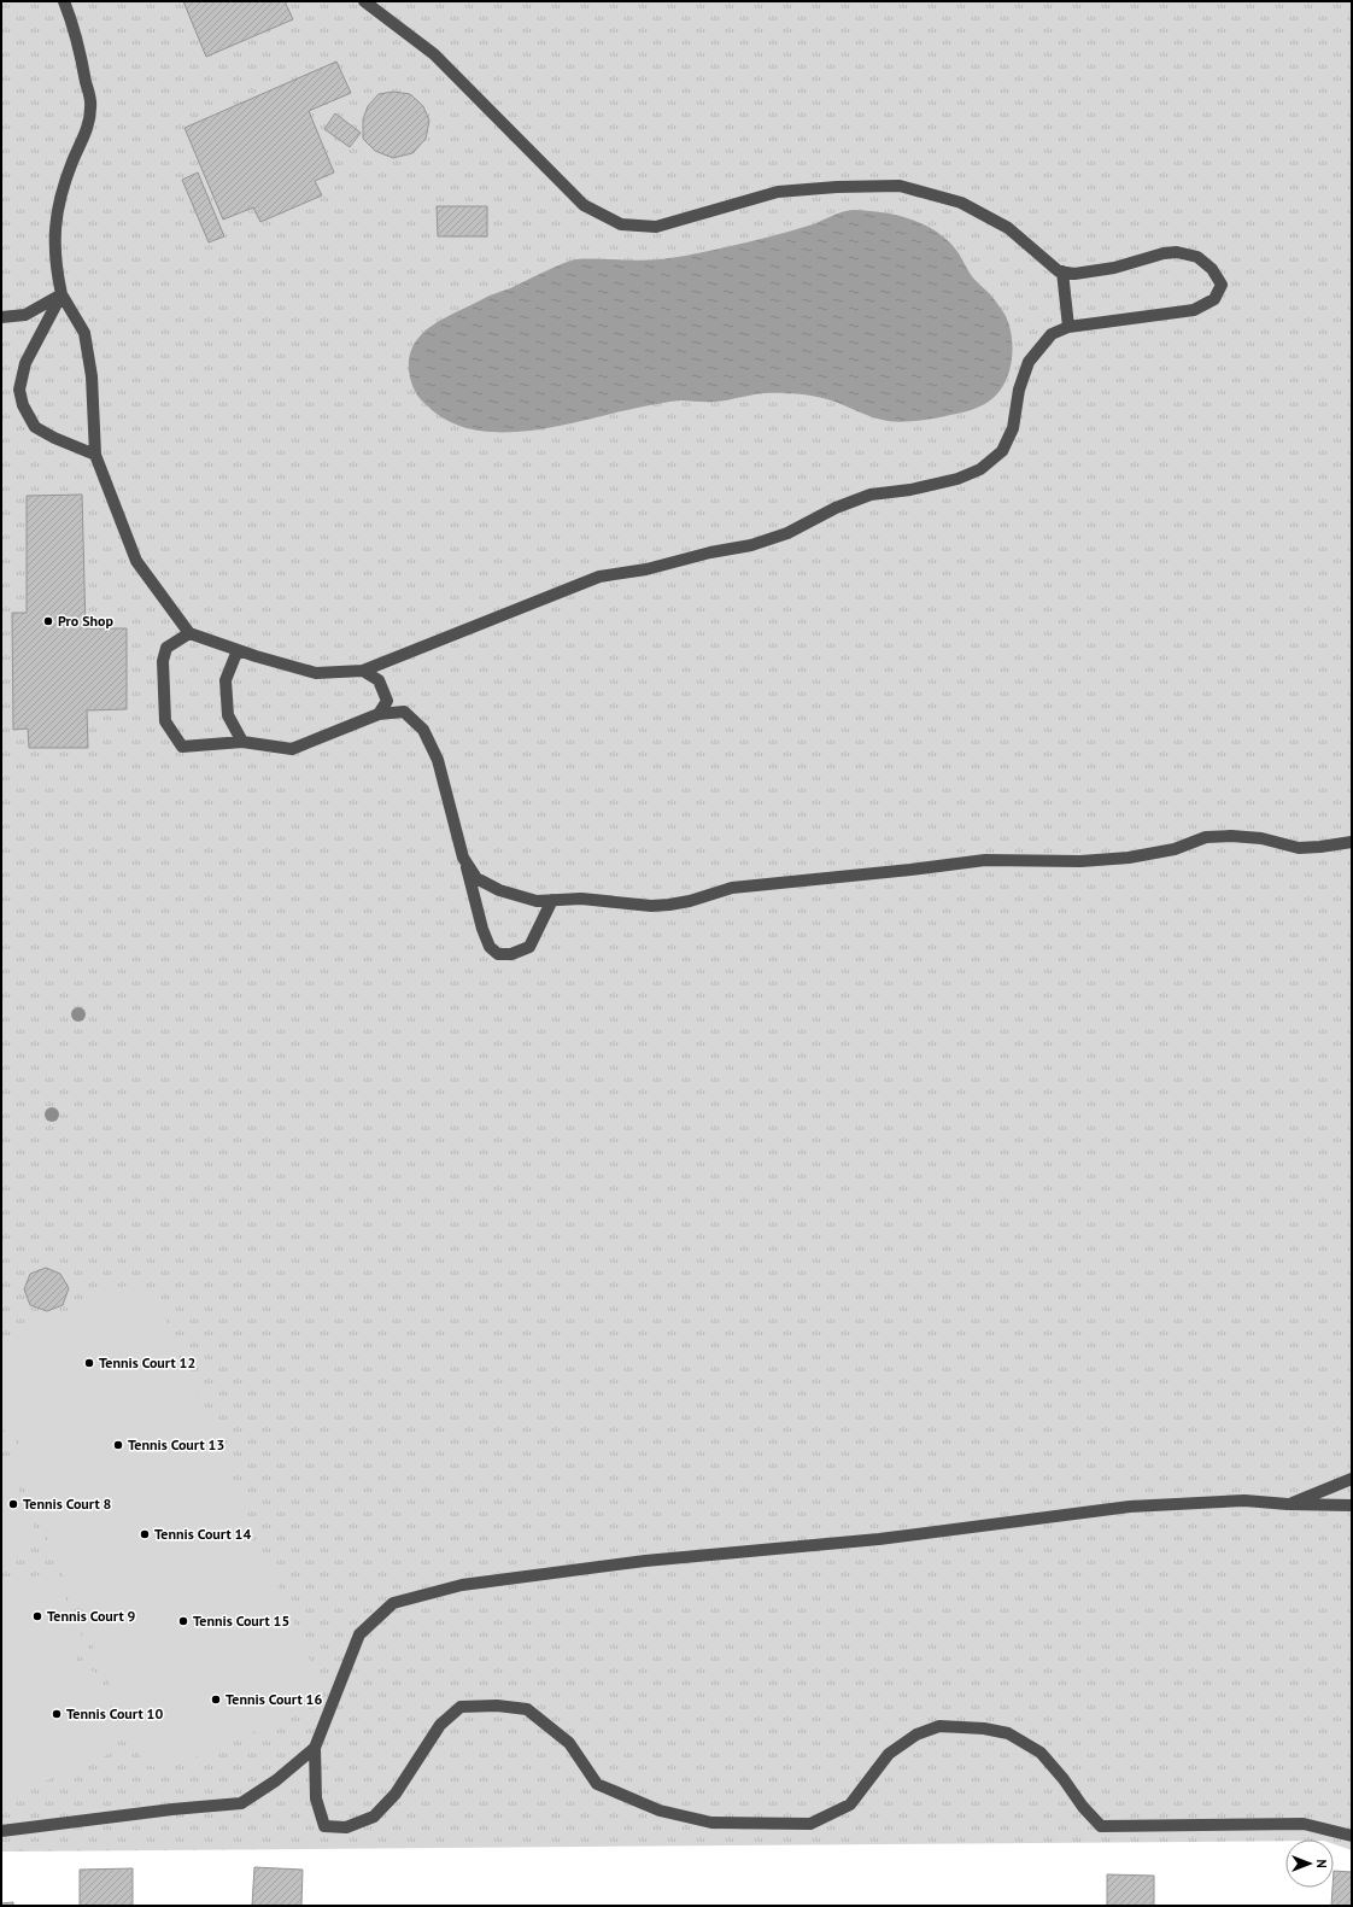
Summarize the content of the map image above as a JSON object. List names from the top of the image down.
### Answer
{
  "places": [
    "Pro Shop",
    "Tennis Court 12",
    "Tennis Court 13",
    "Tennis Court 8",
    "Tennis Court 14",
    "Tennis Court 9",
    "Tennis Court 15",
    "Tennis Court 16",
    "Tennis Court 10"
  ],
  "north": "right"
}
